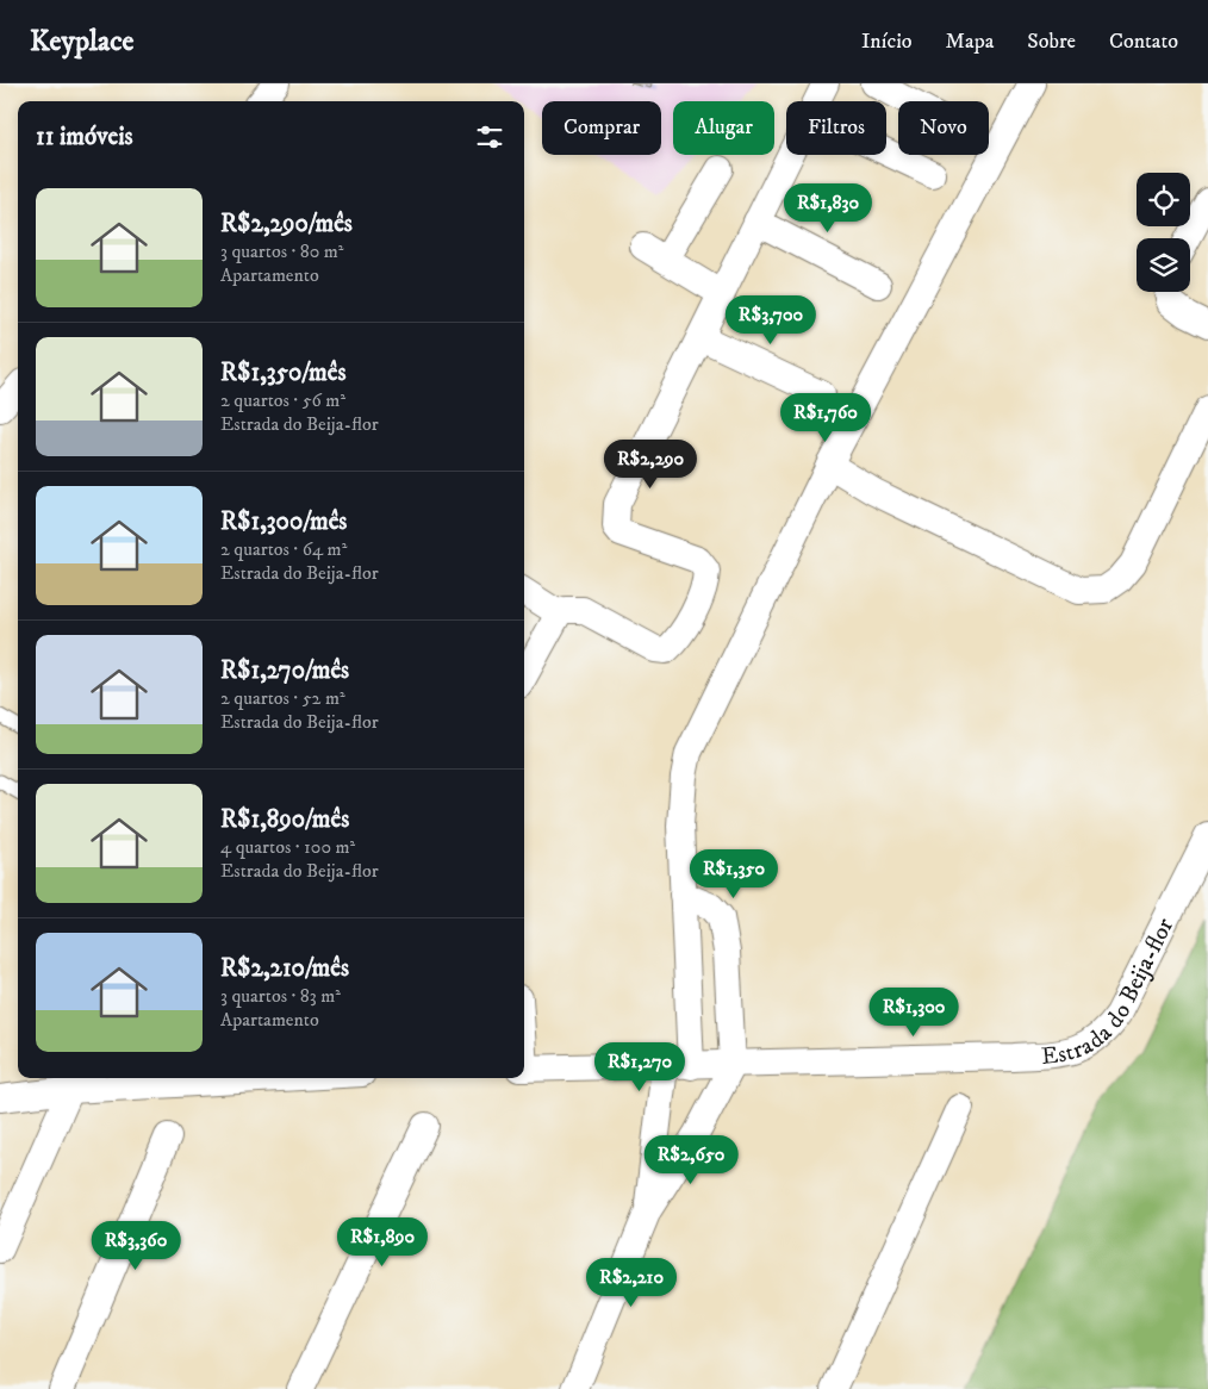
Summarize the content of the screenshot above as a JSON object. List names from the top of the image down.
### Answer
{
  "streets": {
    "street": ["Estrada do Beija-flor"]
  },
  "page": {
    "header": "Keyplace",
    "nav": [
      "Início",
      "Mapa",
      "Sobre",
      "Contato"
    ],
    "chip": [
      "Comprar",
      "Alugar",
      "Filtros",
      "Novo"
    ],
    "heading": "11 imóveis",
    "list": [
      {
        "name": "R$2,290/mês",
        "note": "3 quartos · 80 m² · Apartamento"
      },
      {
        "name": "R$1,350/mês",
        "note": "2 quartos · 56 m² · Estrada do Beija-flor"
      },
      {
        "name": "R$1,300/mês",
        "note": "2 quartos · 64 m² · Estrada do Beija-flor"
      },
      {
        "name": "R$1,270/mês",
        "note": "2 quartos · 52 m² · Estrada do Beija-flor"
      },
      {
        "name": "R$1,890/mês",
        "note": "4 quartos · 100 m² · Estrada do Beija-flor"
      },
      {
        "name": "R$2,210/mês",
        "note": "3 quartos · 83 m² · Apartamento"
      }
    ],
    "price": [
      "R$1,830",
      "R$3,700",
      "R$1,760",
      "R$2,290",
      "R$1,350",
      "R$1,300",
      "R$1,270",
      "R$2,650",
      "R$1,890",
      "R$3,360",
      "R$2,210"
    ]
  }
}
